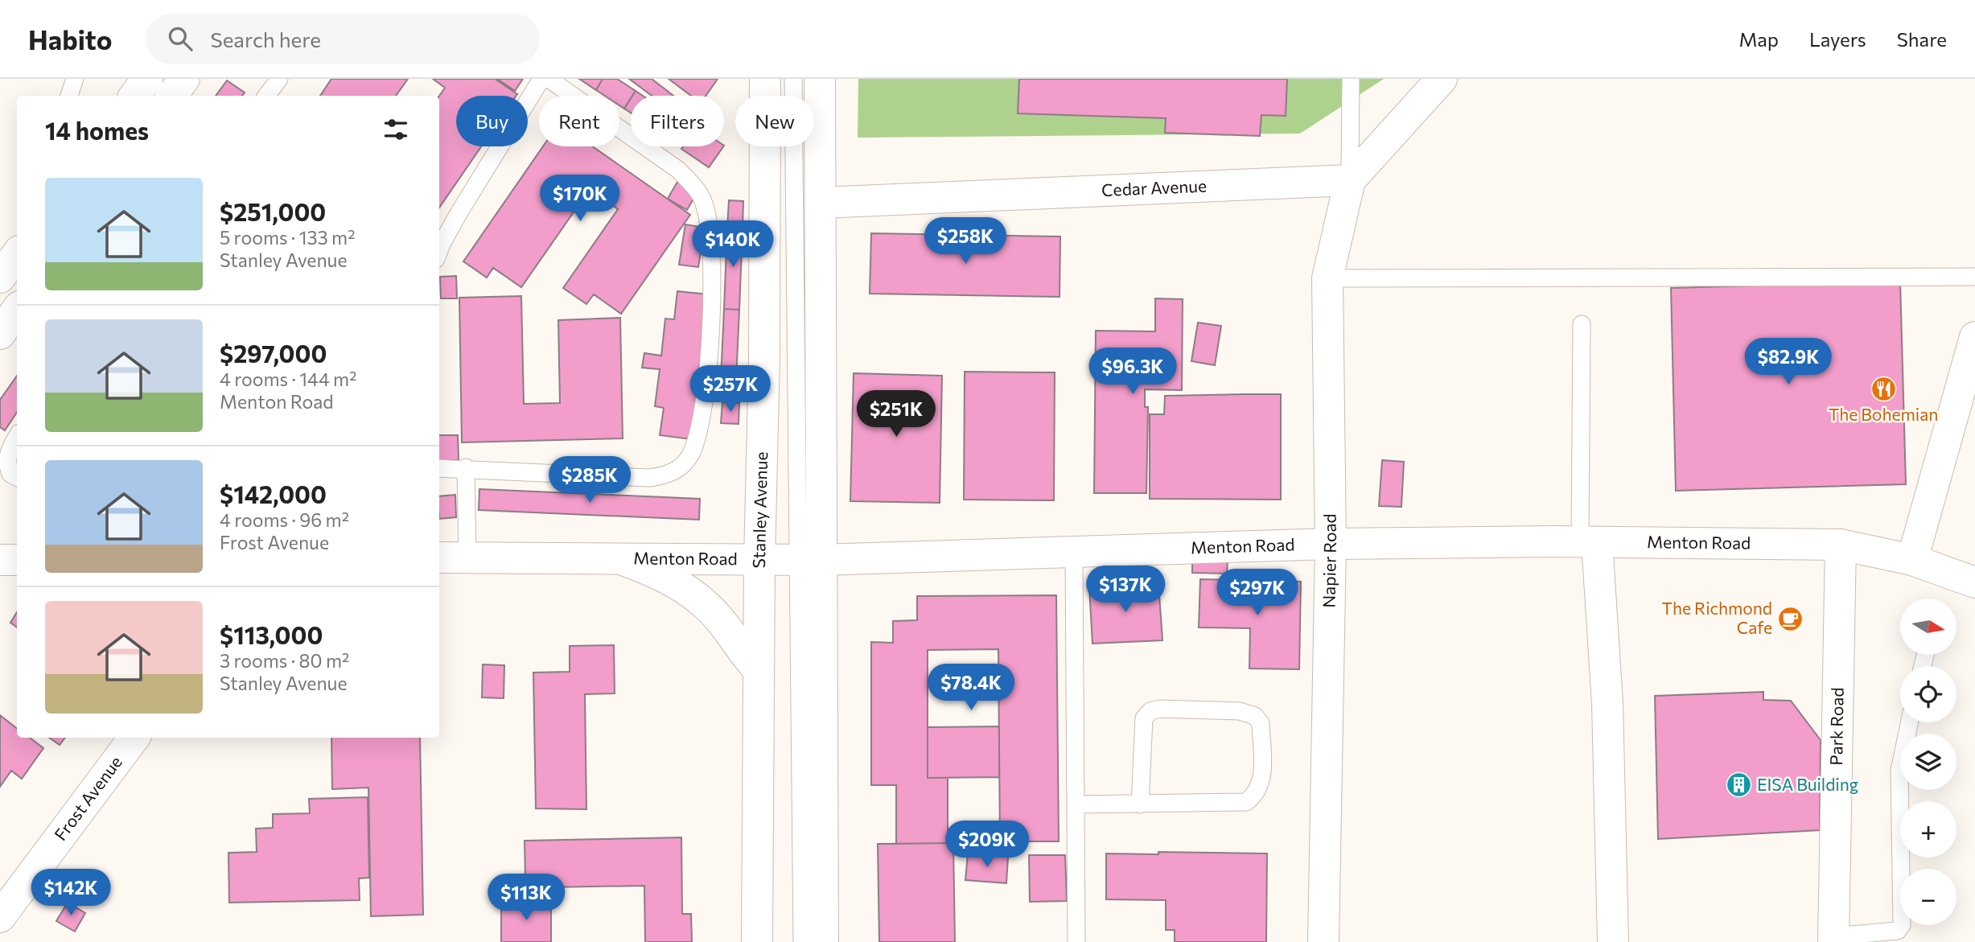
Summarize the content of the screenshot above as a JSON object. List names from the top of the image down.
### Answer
{
  "streets": {
    "street": [
      "Cedar Avenue",
      "Stanley Avenue",
      "Menton Road",
      "Napier Road",
      "Park Road",
      "Frost Avenue"
    ]
  },
  "crossings": [
    ["Cedar Avenue", "Napier Road"],
    ["Stanley Avenue", "Menton Road"],
    ["Menton Road", "Napier Road"],
    ["Menton Road", "Park Road"]
  ],
  "places": {
    "restaurant": ["The Bohemian"],
    "cafe": ["The Richmond Cafe"],
    "building": ["EISA Building"]
  },
  "north": "right",
  "page": {
    "header": "Habito",
    "search": "Search here",
    "nav": ["Map", "Layers", "Share"],
    "chip": [
      "Buy",
      "Rent",
      "Filters",
      "New"
    ],
    "heading": "14 homes",
    "list": [
      {
        "name": "$251,000",
        "note": "5 rooms · 133 m² · Stanley Avenue"
      },
      {
        "name": "$297,000",
        "note": "4 rooms · 144 m² · Menton Road"
      },
      {
        "name": "$142,000",
        "note": "4 rooms · 96 m² · Frost Avenue"
      },
      {
        "name": "$113,000",
        "note": "3 rooms · 80 m² · Stanley Avenue"
      }
    ],
    "price": [
      "$170K",
      "$258K",
      "$140K",
      "$82.9K",
      "$96.3K",
      "$257K",
      "$251K",
      "$285K",
      "$137K",
      "$297K",
      "$78.4K",
      "$209K",
      "$142K",
      "$113K"
    ],
    "map_buttons": ["+", "−"]
  }
}
